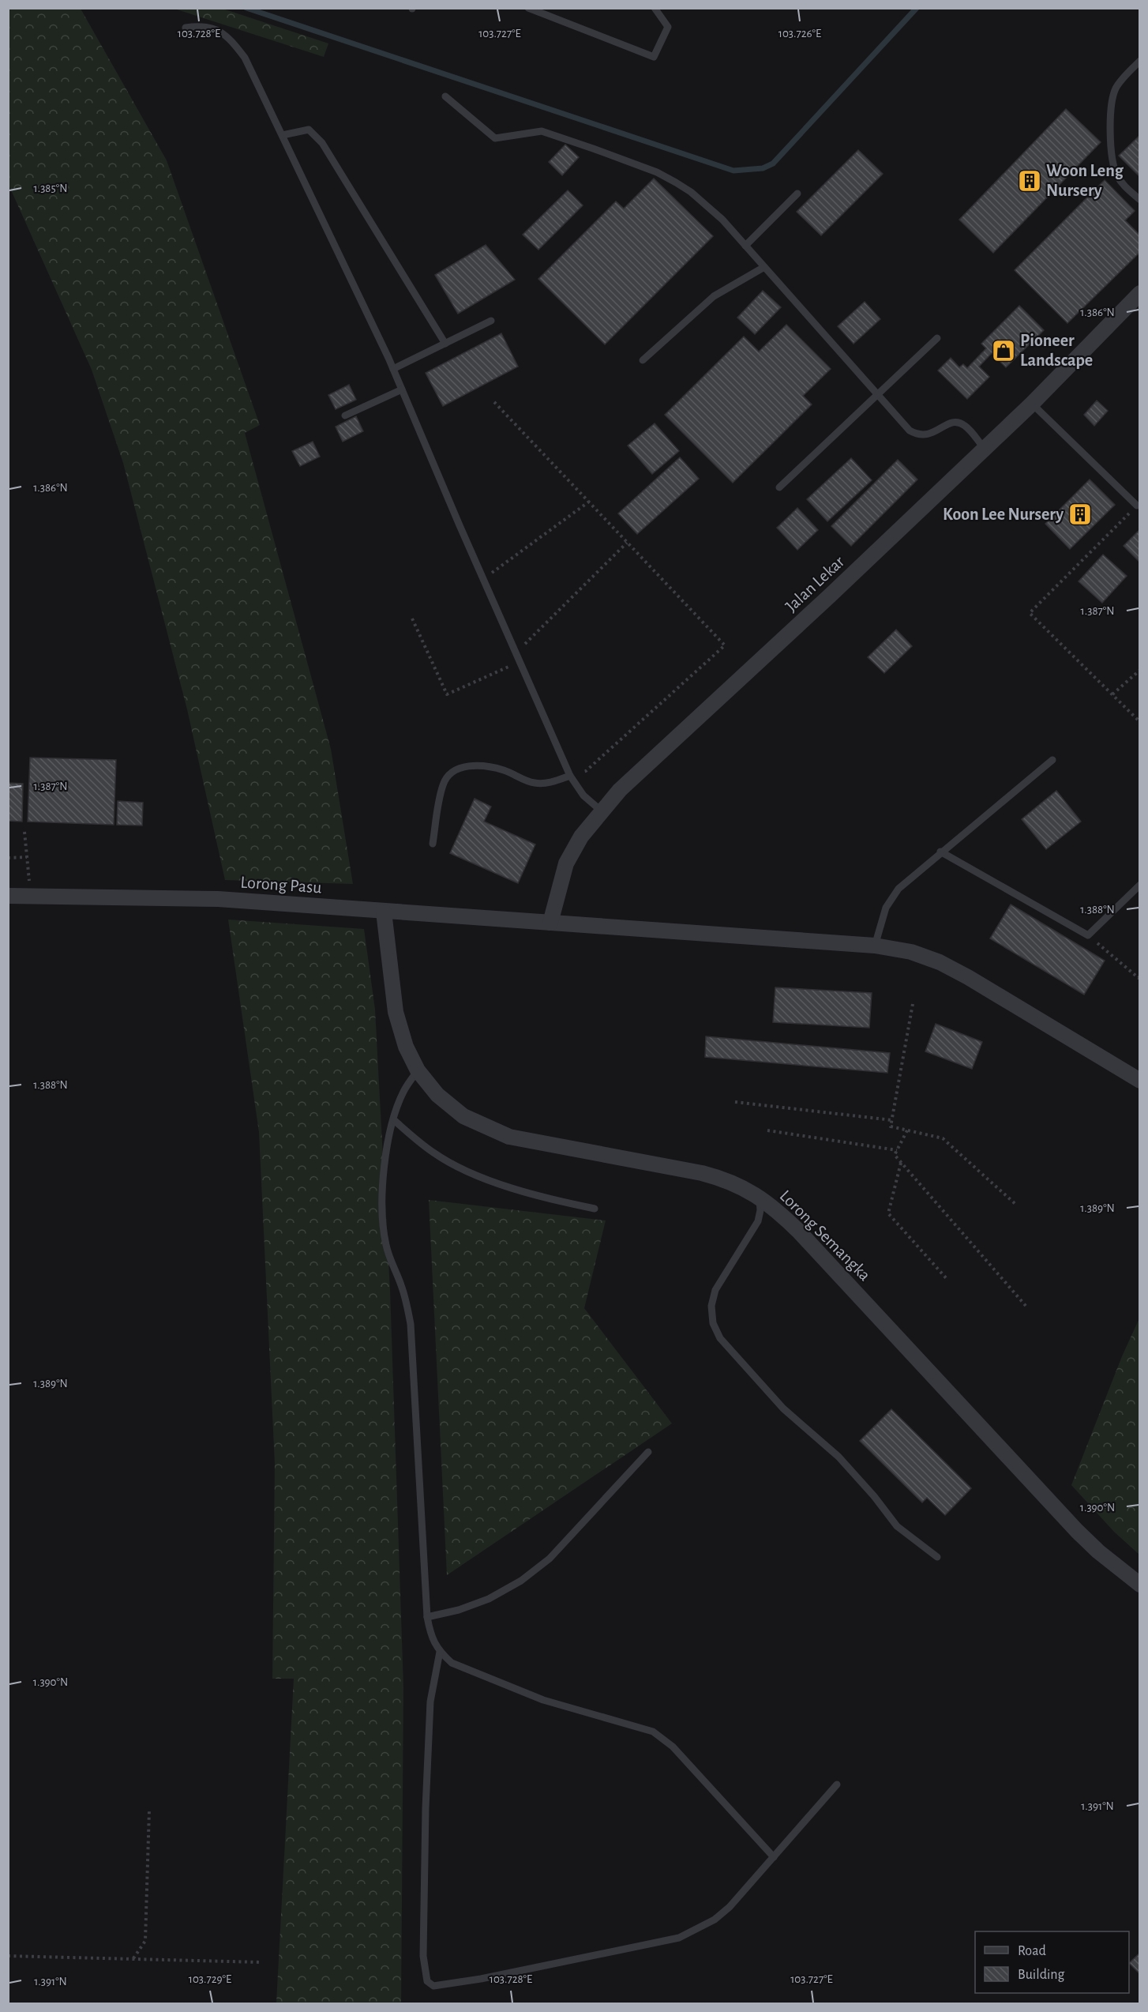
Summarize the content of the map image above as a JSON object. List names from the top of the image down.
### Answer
{
  "streets": {
    "street": ["Jalan Lekar", "Lorong Pasu", "Lorong Semangka"]
  },
  "crossings": [
    ["Jalan Lekar", "Lorong Pasu"],
    ["Lorong Pasu", "Lorong Semangka"]
  ],
  "places": {
    "building": ["Woon Leng Nursery", "Koon Lee Nursery"],
    "shop": ["Pioneer Landscape"]
  },
  "legend": ["Road", "Building"],
  "coordinates": [
    "103.728°E",
    "103.727°E",
    "103.726°E",
    "1.385°N",
    "1.386°N",
    "1.387°N",
    "1.388°N",
    "1.389°N",
    "1.390°N",
    "1.391°N",
    "103.729°E"
  ]
}
